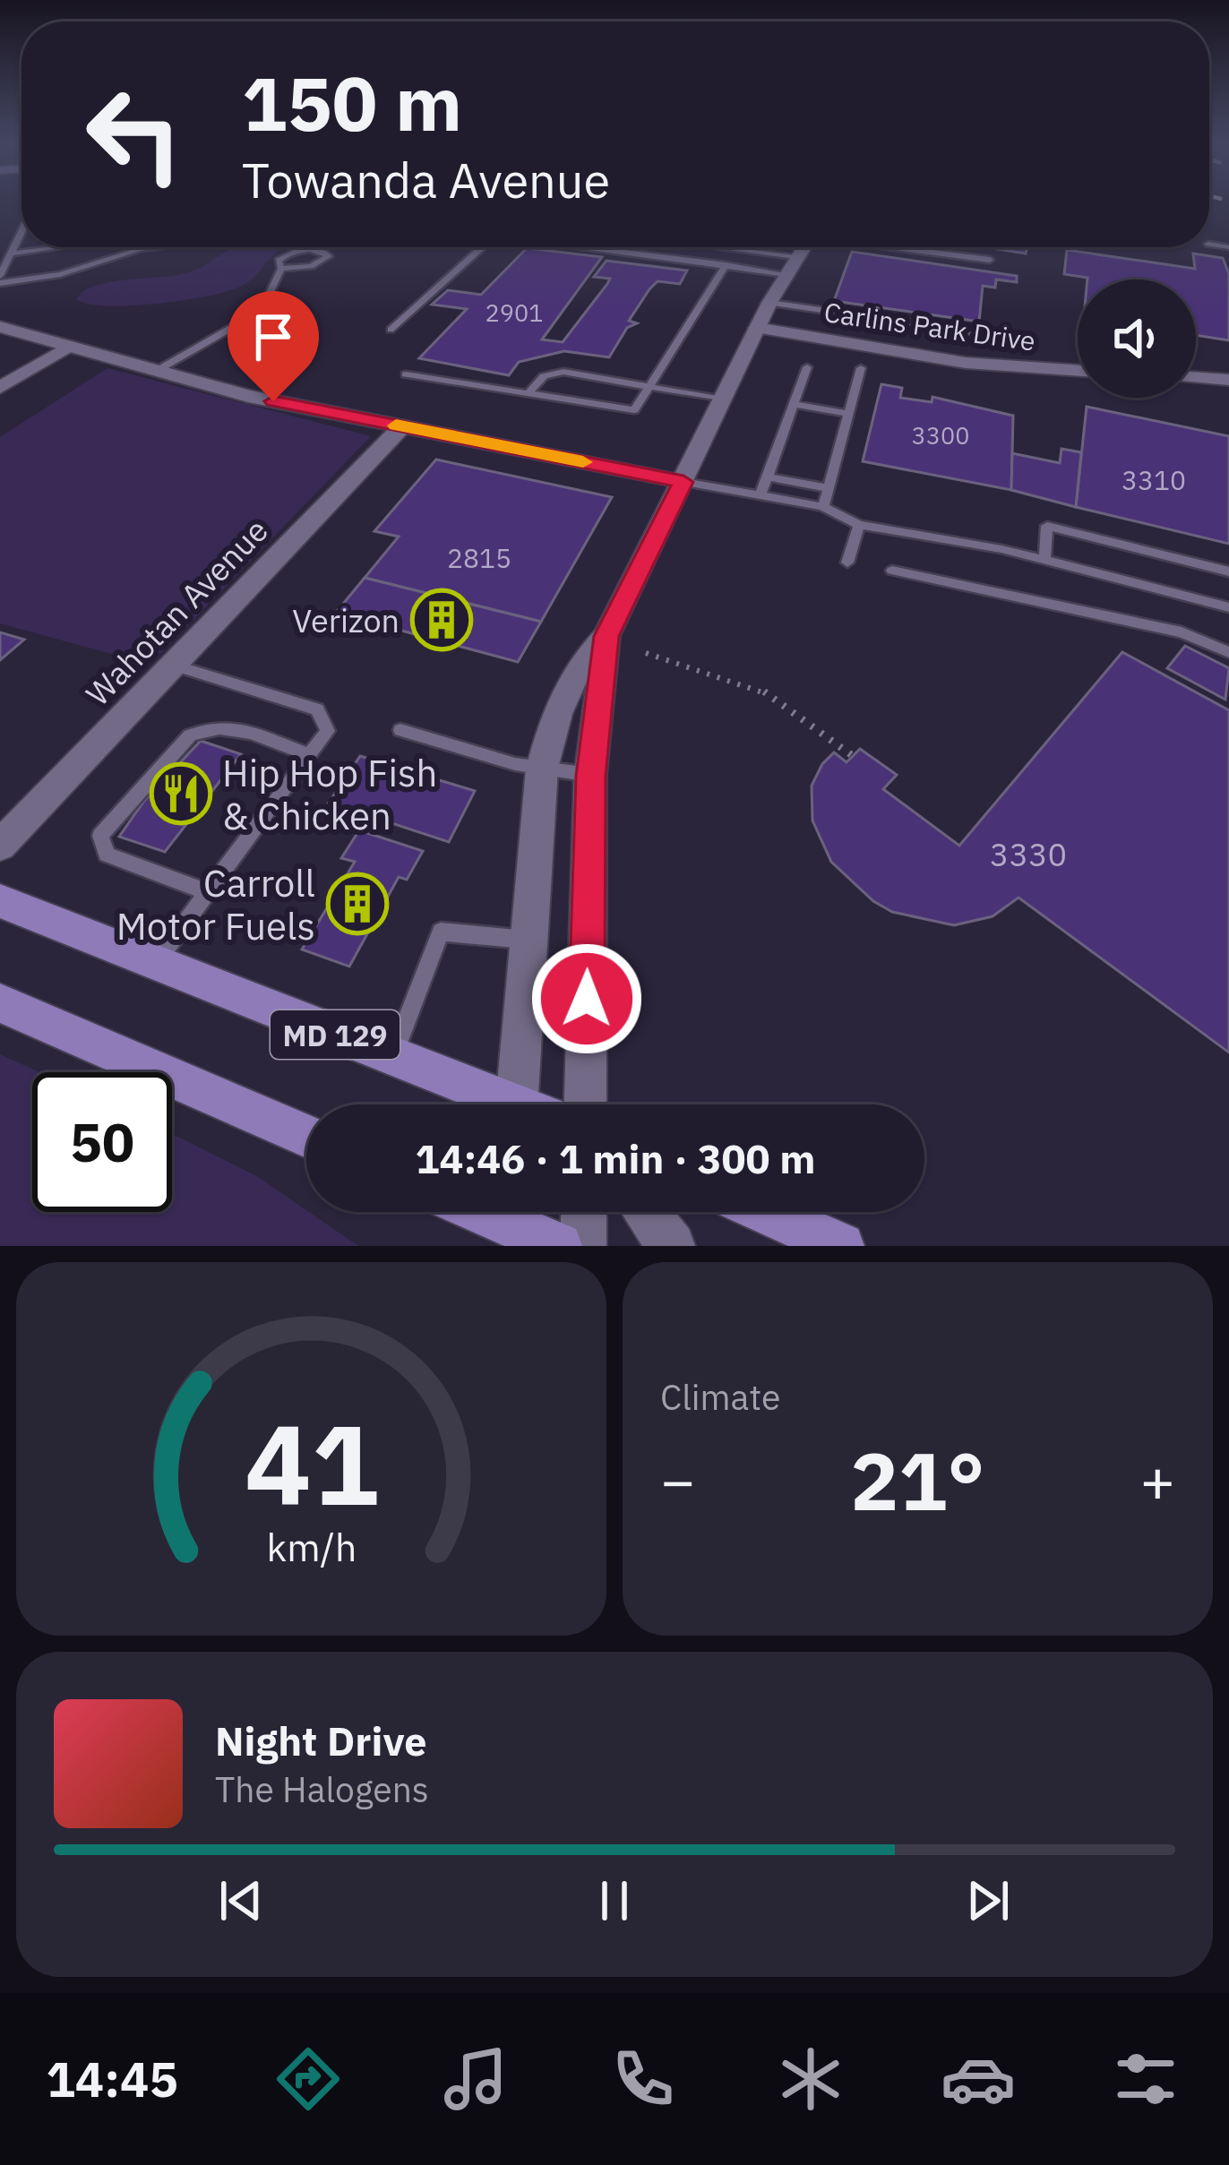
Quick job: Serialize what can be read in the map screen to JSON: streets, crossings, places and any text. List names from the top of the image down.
{
  "streets": {
    "main road": ["MD 129"],
    "street": ["Carlins Park Drive", "Wahotan Avenue"]
  },
  "places": {
    "building": ["Verizon", "Carroll Motor Fuels"],
    "restaurant": ["Hip Hop Fish & Chicken"]
  },
  "house_numbers": [
    "2901",
    "3300",
    "3310",
    "2815",
    "3330"
  ],
  "page": {
    "turn": ["150 m", "Towanda Avenue"],
    "limit": "50",
    "trip": "14:46 · 1 min · 300 m",
    "tile": "Climate",
    "heat": ["−", "21°", "+"],
    "song": ["Night Drive", "The Halogens"],
    "tabs": "14:45",
    "gauge": ["41", "km/h"]
  }
}
